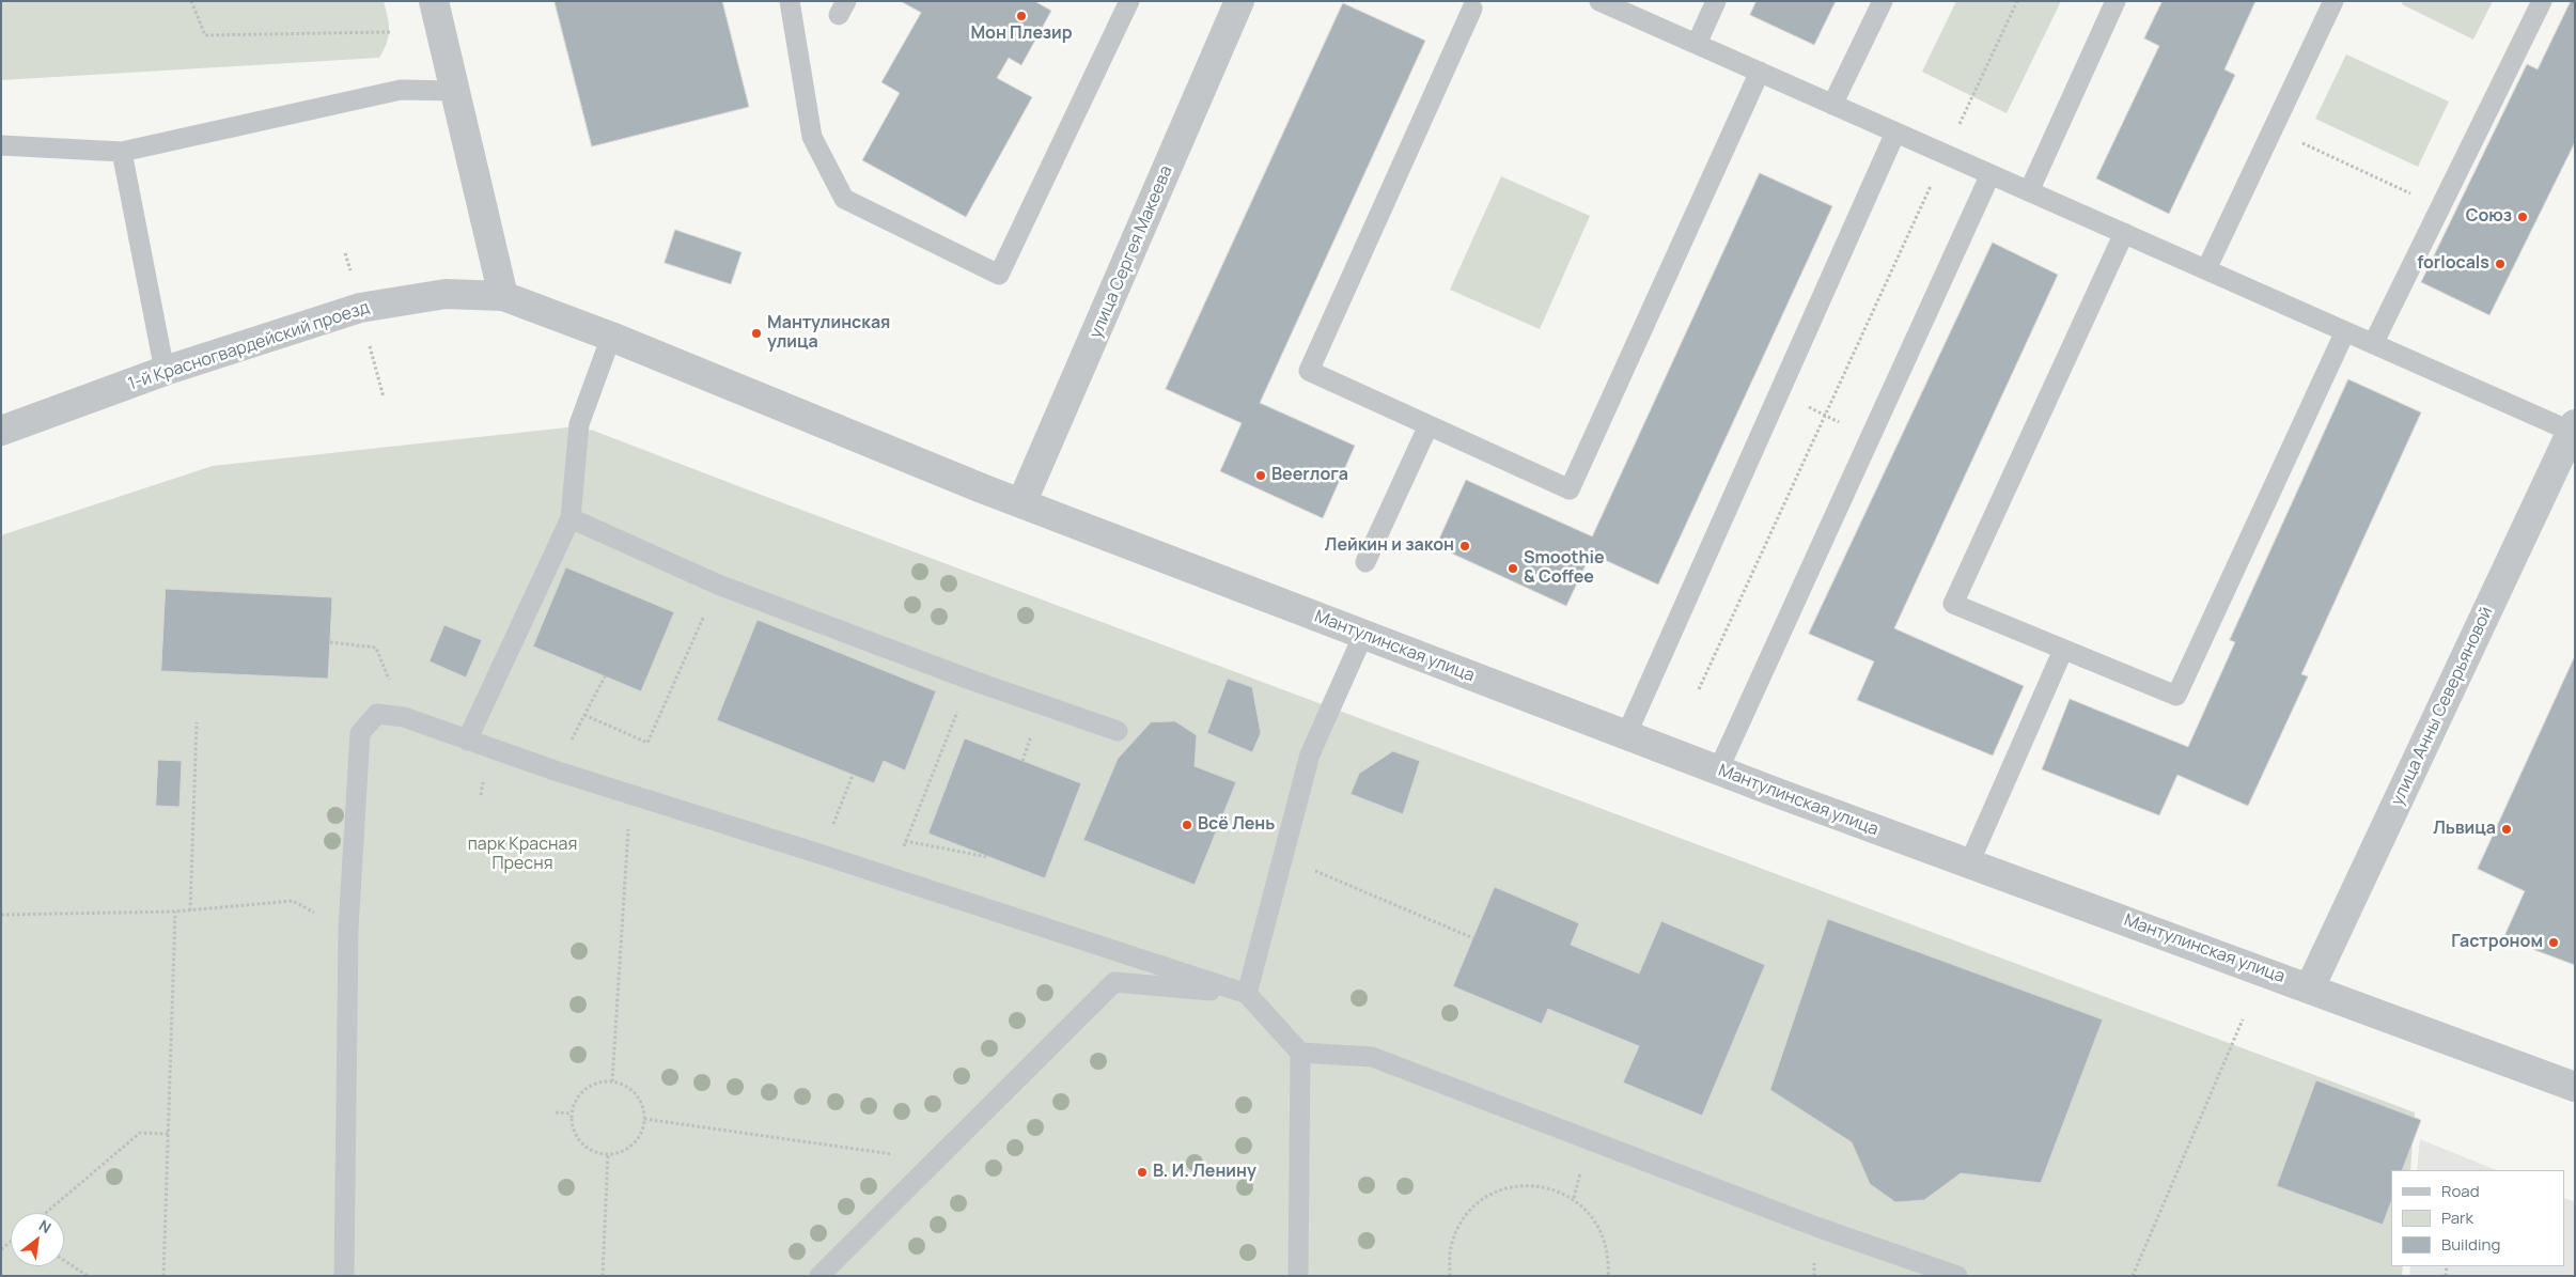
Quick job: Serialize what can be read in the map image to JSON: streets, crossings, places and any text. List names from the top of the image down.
{
  "streets": {
    "street": [
      "улица Сергея Макеева",
      "1-й Красногвардейский проезд",
      "Мантулинская улица",
      "улица Анны Северьяновой"
    ]
  },
  "crossings": [
    ["улица Сергея Макеева", "Мантулинская улица"],
    ["1-й Красногвардейский проезд", "Мантулинская улица"],
    ["Мантулинская улица", "улица Анны Северьяновой"]
  ],
  "parks": ["парк Красная Пресня"],
  "places": [
    "Мон Плезир",
    "Союз",
    "forlocals",
    "Мантулинская улица",
    "Beerлога",
    "Лейкин и закон",
    "Smoothie & Coffee",
    "Всё Лень",
    "Львица",
    "Гастроном",
    "В. И. Ленину"
  ],
  "legend": ["Road", "Park", "Building"],
  "north": "top right"
}
